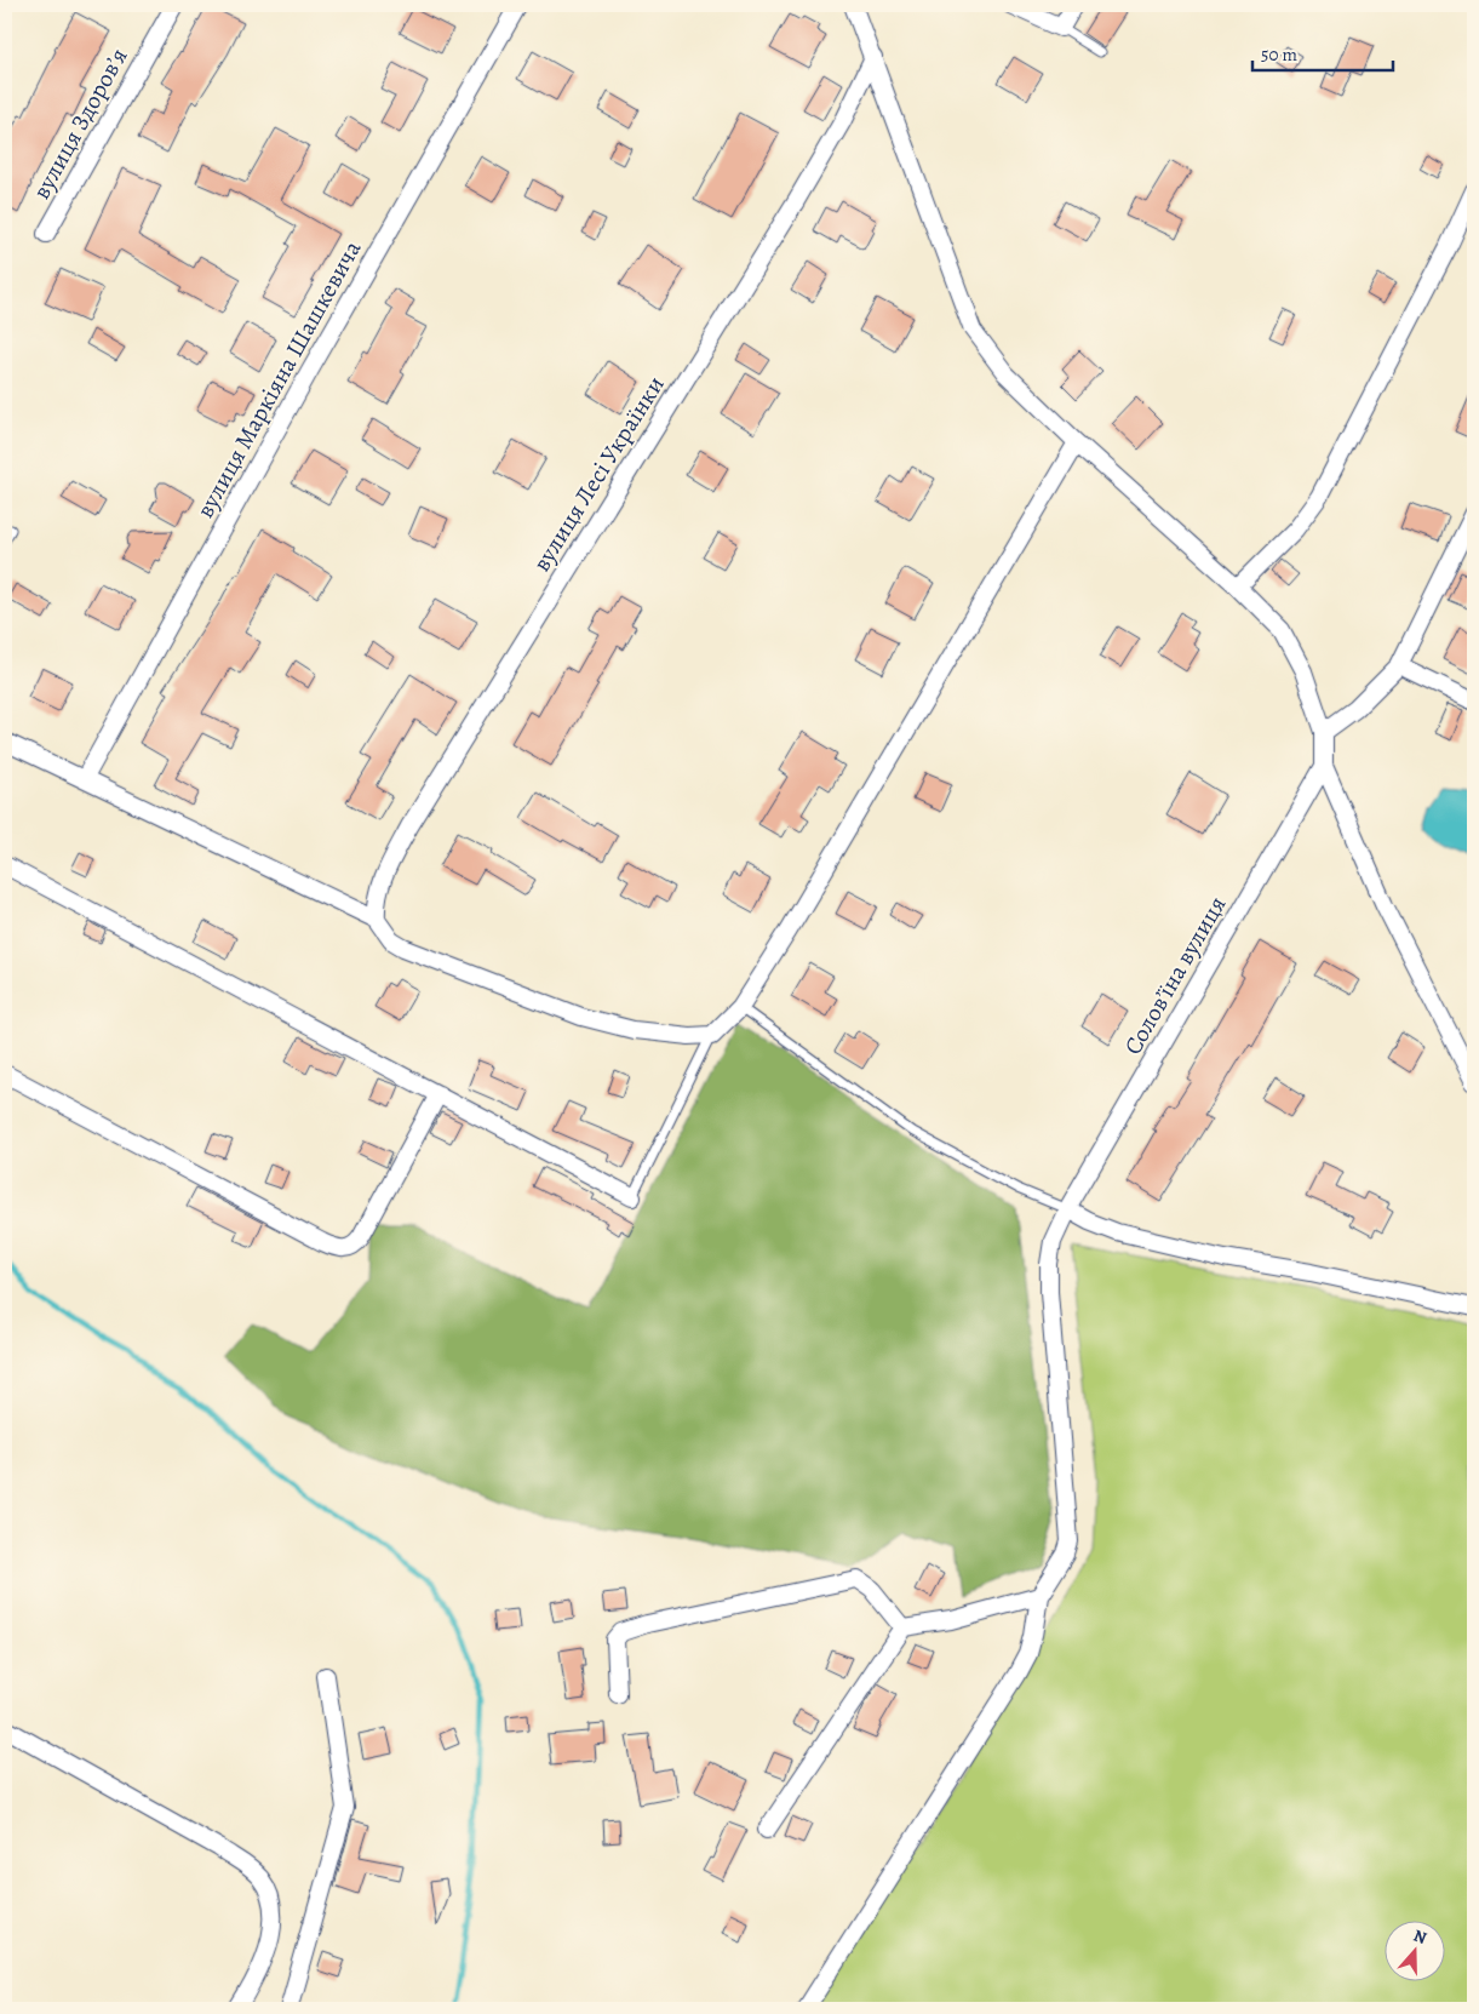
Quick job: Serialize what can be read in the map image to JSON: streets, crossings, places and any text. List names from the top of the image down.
{
  "streets": {
    "street": [
      "вулиця Здоровʼя",
      "вулиця Маркіяна Шашкевича",
      "вулиця Лесі Українки",
      "Соловʼїна вулиця"
    ]
  },
  "scale_bar": "50 m",
  "north": "top"
}
